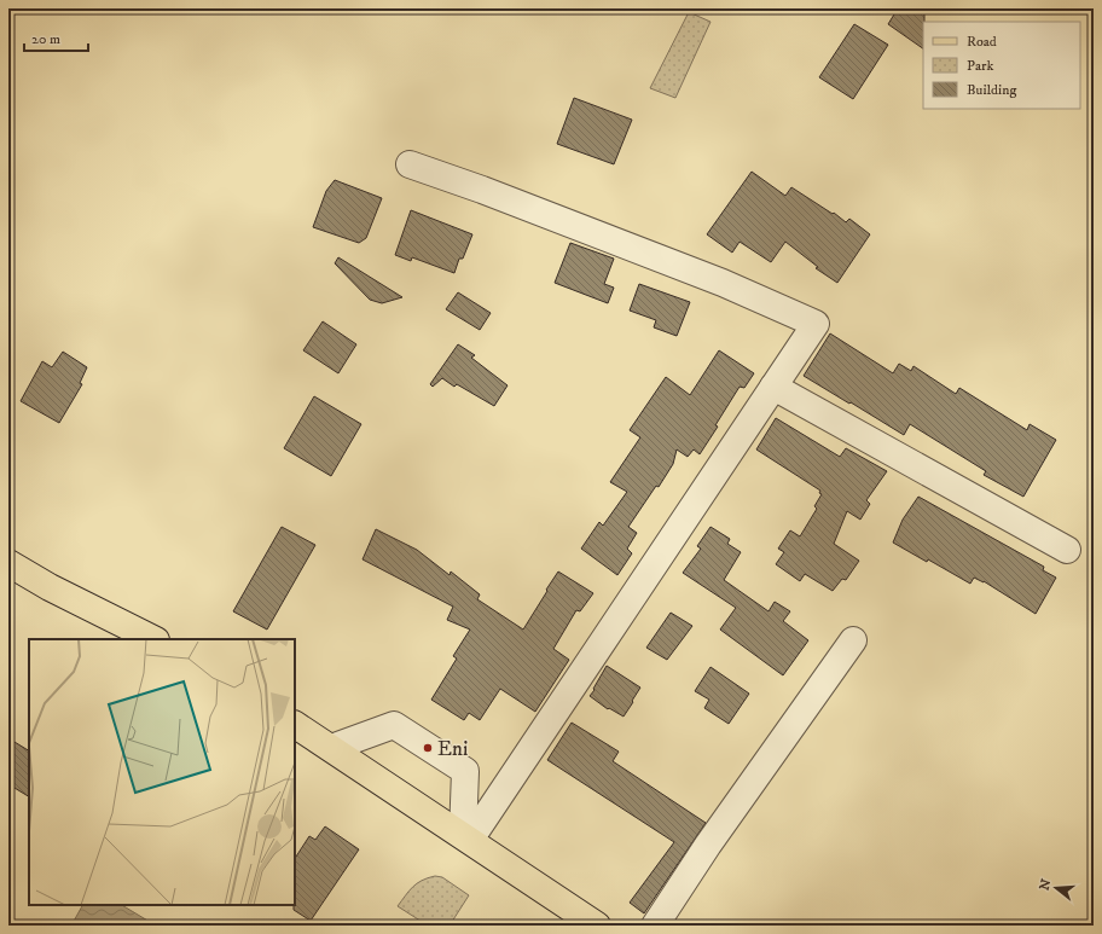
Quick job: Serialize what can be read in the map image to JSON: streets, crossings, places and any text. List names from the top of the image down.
{
  "places": ["Eni"],
  "legend": ["Road", "Park", "Building"],
  "scale_bar": "20 m",
  "north": "left"
}
